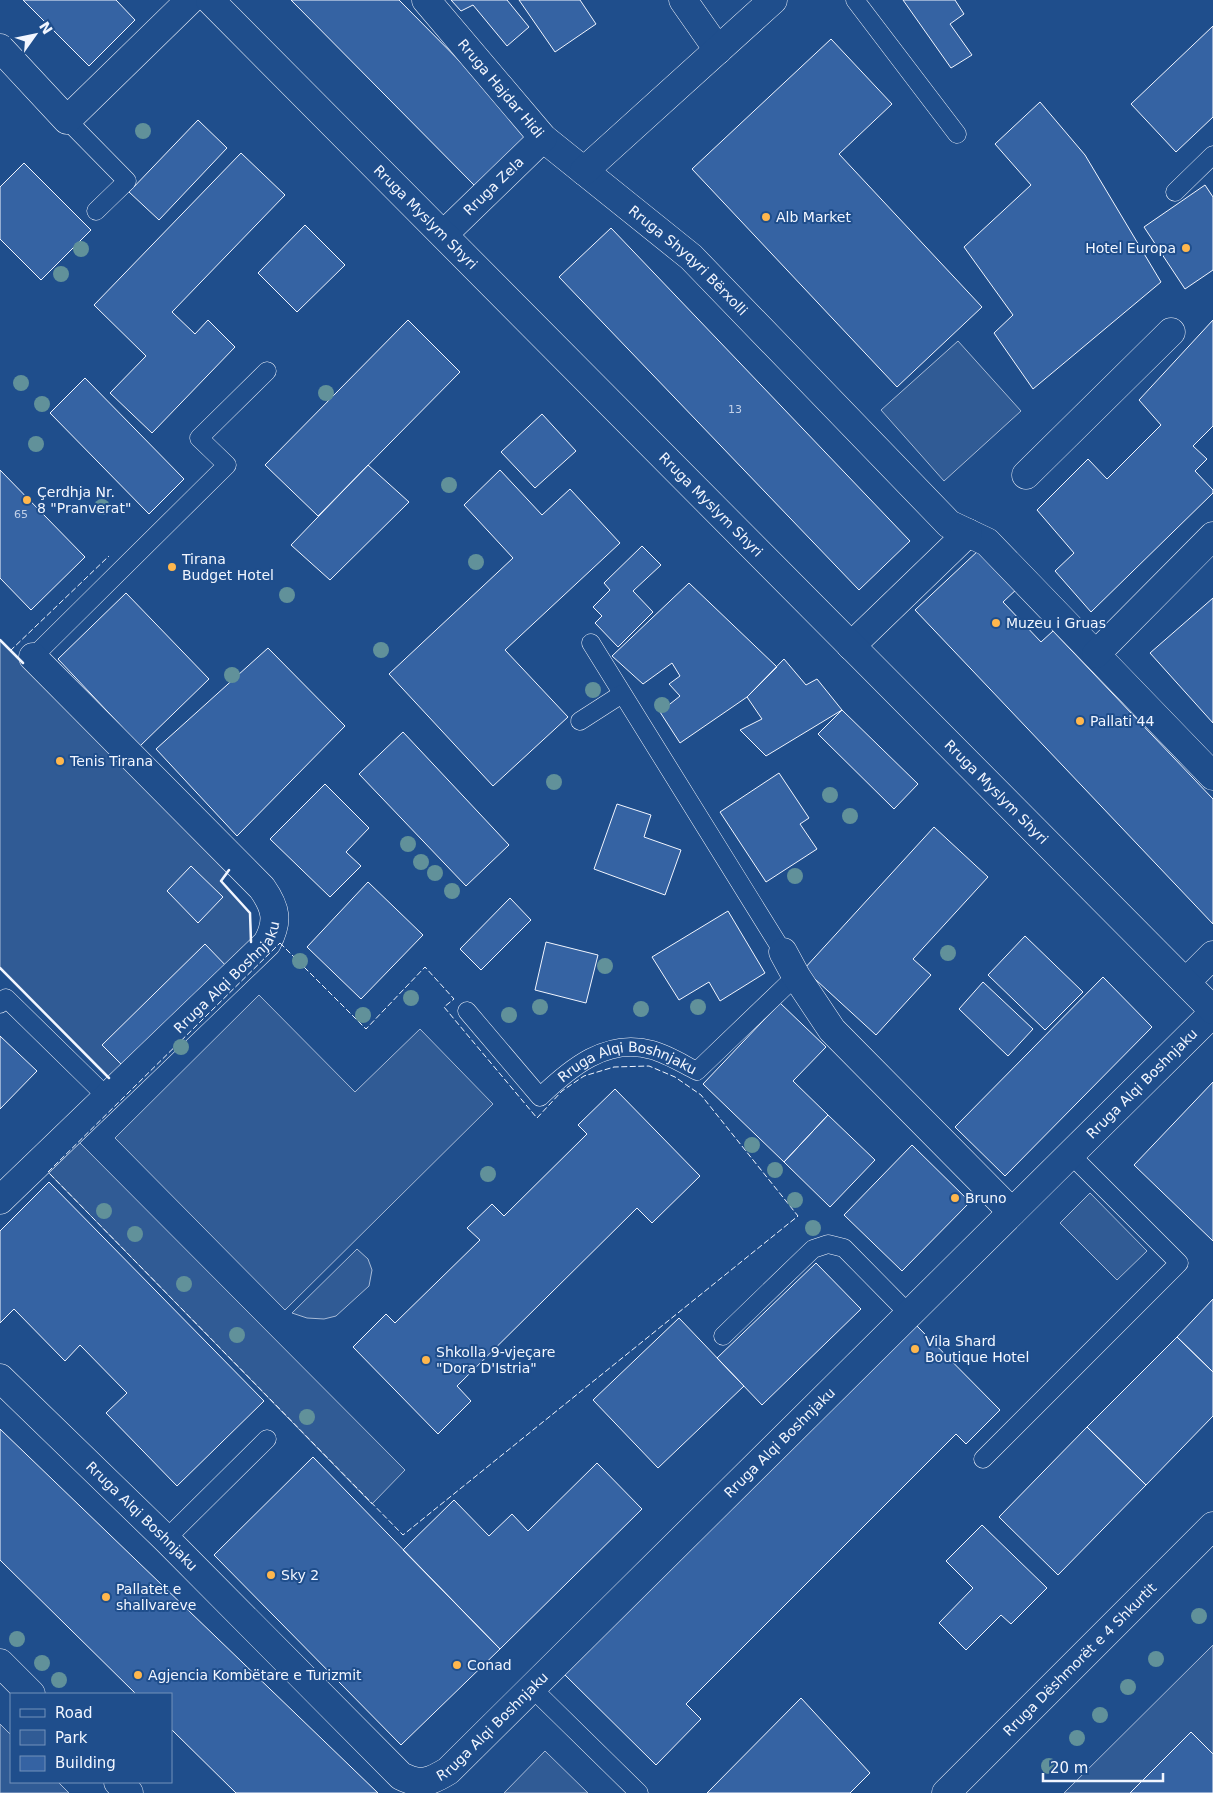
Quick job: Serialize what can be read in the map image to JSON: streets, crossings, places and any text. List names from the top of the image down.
{
  "streets": {
    "street": [
      "Rruga Hajdar Hidi",
      "Rruga Zela",
      "Rruga Myslym Shyri",
      "Rruga Shyqyri Bërxolli",
      "Rruga Alqi Boshnjaku",
      "Rruga Dëshmorët e 4 Shkurtit"
    ]
  },
  "crossings": [
    ["Rruga Hajdar Hidi", "Rruga Zela"],
    ["Rruga Hajdar Hidi", "Rruga Shyqyri Bërxolli"],
    ["Rruga Zela", "Rruga Myslym Shyri"],
    ["Rruga Myslym Shyri", "Rruga Alqi Boshnjaku"]
  ],
  "places": [
    "Alb Market",
    "Hotel Europa",
    "Çerdhja Nr. 8 \"Pranverat\"",
    "Tirana Budget Hotel",
    "Muzeu i Gruas",
    "Pallati 44",
    "Tenis Tirana",
    "Bruno",
    "Vila Shard Boutique Hotel",
    "Shkolla 9-vjeçare \"Dora D'Istria\"",
    "Sky 2",
    "Pallatet e shallvareve",
    "Conad",
    "Agjencia Kombëtare e Turizmit"
  ],
  "house_numbers": ["13", "65"],
  "legend": ["Road", "Park", "Building"],
  "scale_bar": "20 m",
  "north": "top right"
}
